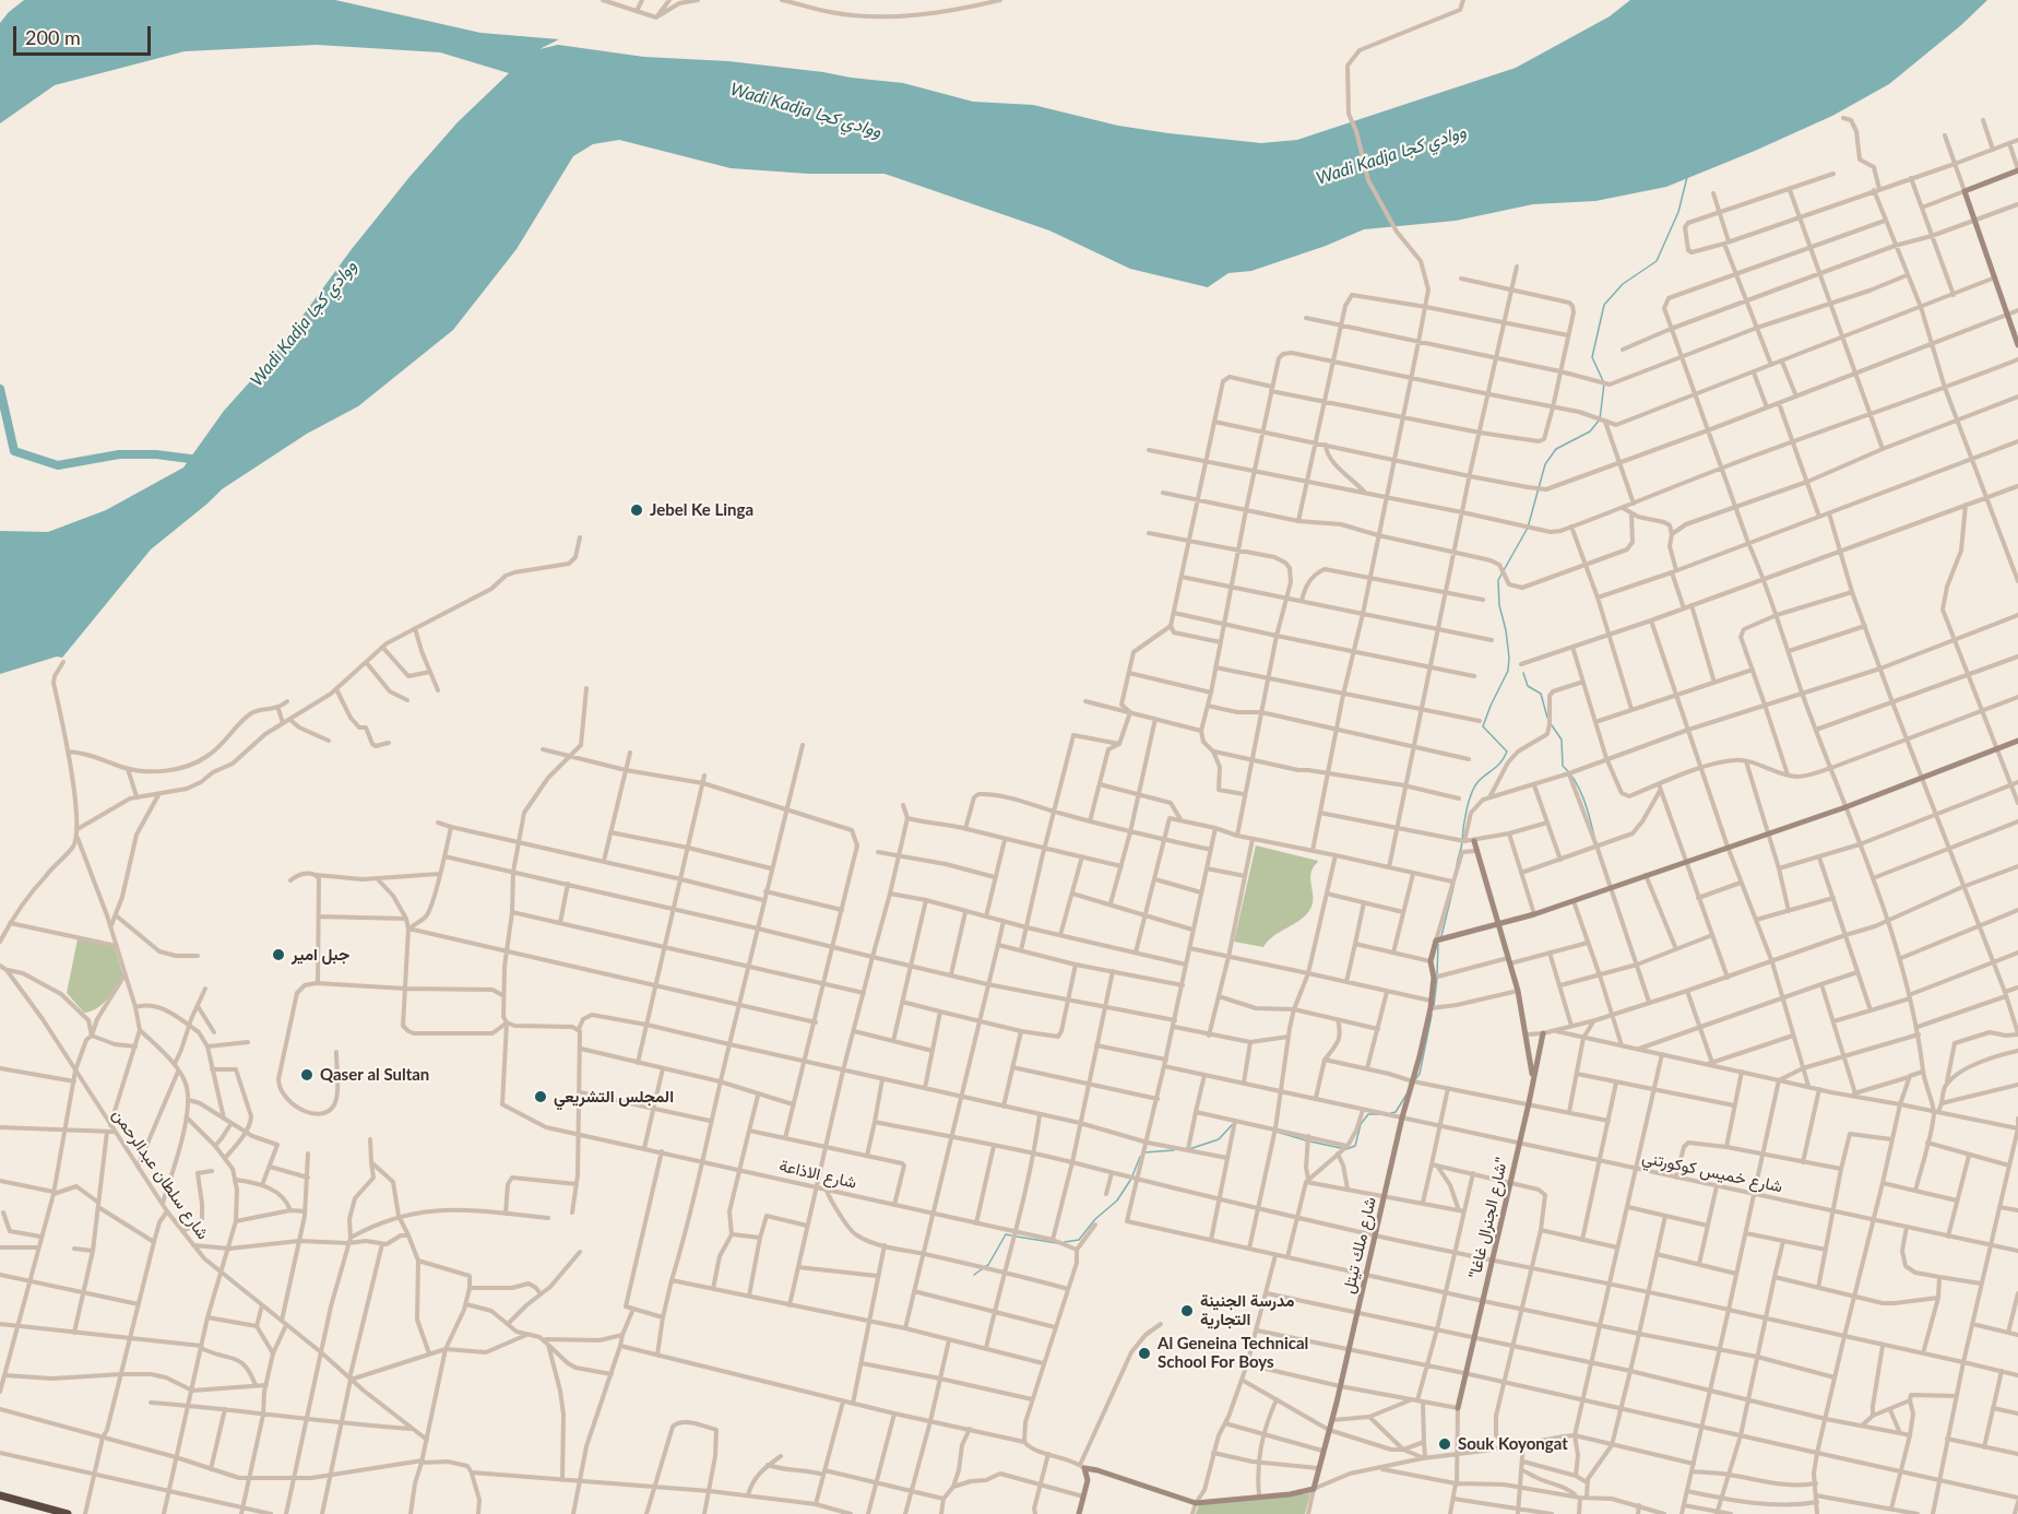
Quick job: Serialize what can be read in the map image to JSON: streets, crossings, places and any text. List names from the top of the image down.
{
  "streets": {
    "main road": ["\"شارع الجنرال غاغا\"", "شارع ملك تيتل"],
    "street": ["شارع خميس كوكورتني", "شارع سلطان عبدالرحمن", "شارع الاذاعة"]
  },
  "crossings": [
    ["شارع خميس كوكورتني", "\"شارع الجنرال غاغا\""],
    ["شارع خميس كوكورتني", "شارع ملك تيتل"]
  ],
  "water": ["Wadi Kadja ووادي كجا"],
  "places": [
    "Jebel Ke Linga",
    "جبل امير",
    "Qaser al Sultan",
    "المجلس التشريعي",
    "مدرسة الجنينة التجارية",
    "Al Geneina Technical School For Boys",
    "Souk Koyongat"
  ],
  "scale_bar": "200 m"
}
